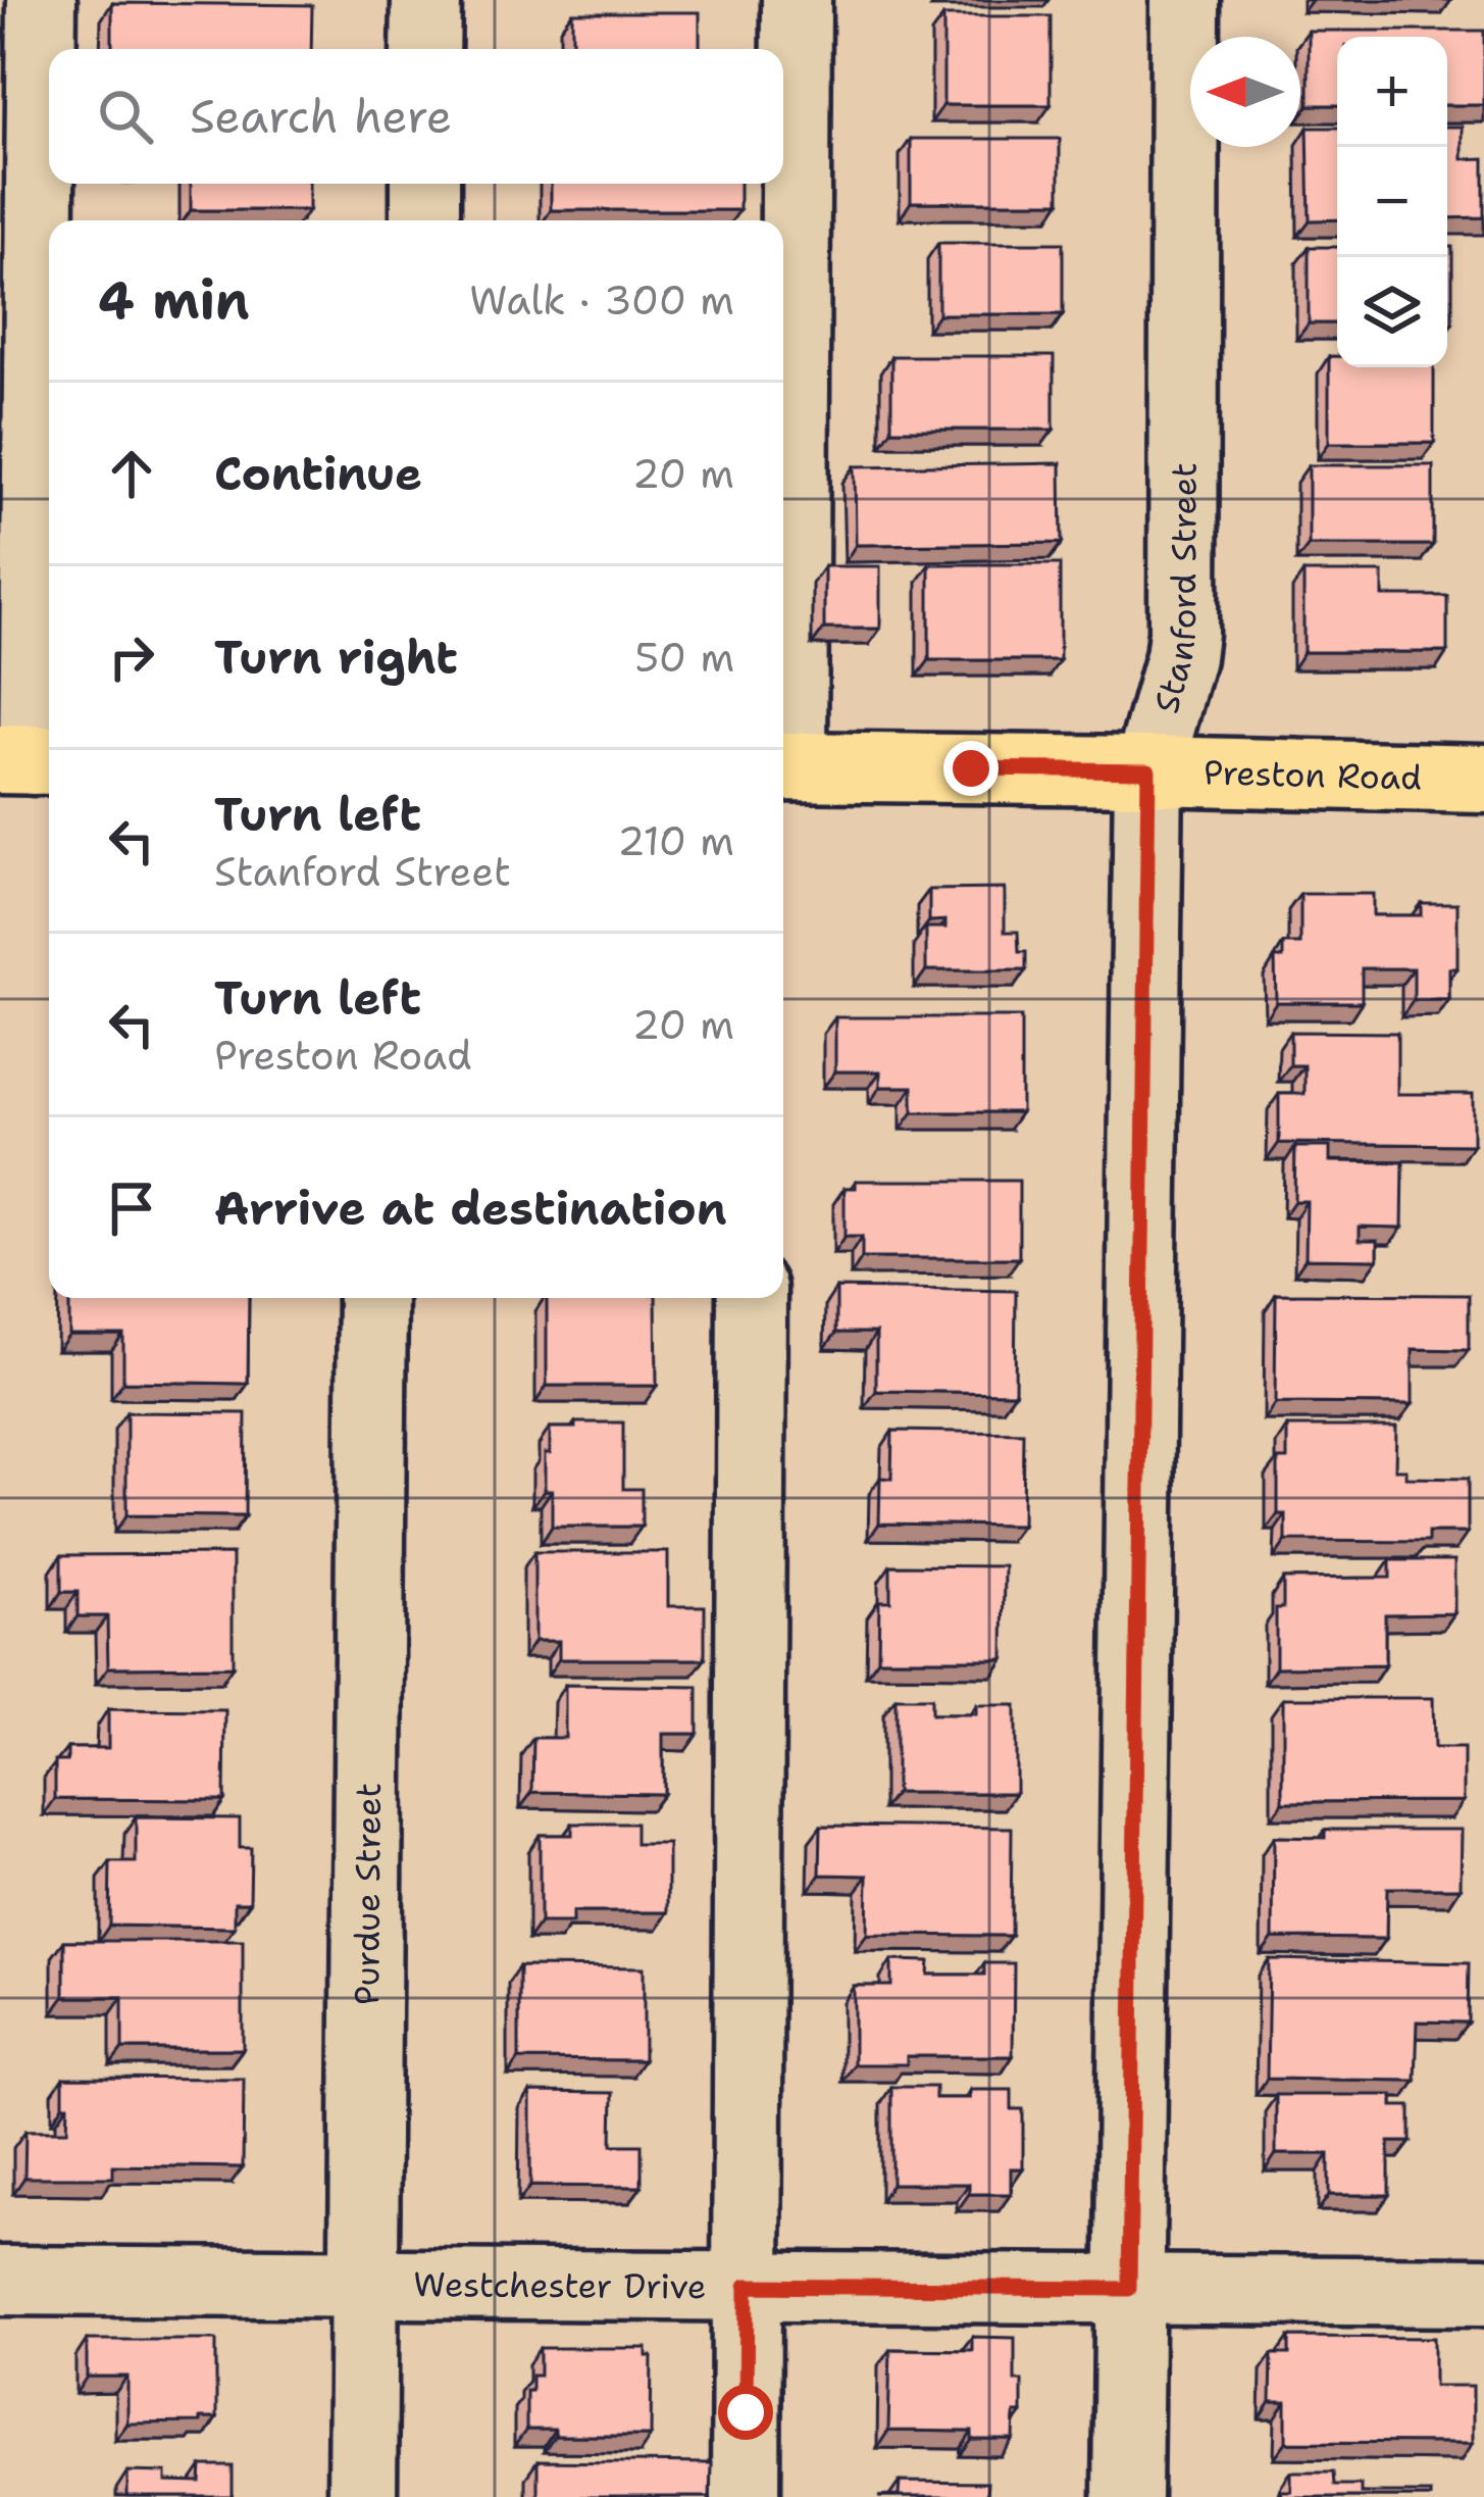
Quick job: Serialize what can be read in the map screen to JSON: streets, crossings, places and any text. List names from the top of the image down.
{
  "streets": {
    "main road": ["Preston Road"],
    "street": ["Stanford Street", "Purdue Street", "Westchester Drive"]
  },
  "crossings": [
    ["Stanford Street", "Preston Road"],
    ["Stanford Street", "Westchester Drive"],
    ["Purdue Street", "Westchester Drive"]
  ],
  "north": "left",
  "page": {
    "map_buttons": ["+", "−"],
    "search": "Search here",
    "heading": ["4 min", "Walk · 300 m"],
    "list": [
      ["Continue", "20 m"],
      ["Turn right", "50 m"],
      ["Turn left", "Stanford Street", "210 m"],
      ["Turn left", "Preston Road", "20 m"],
      "Arrive at destination"
    ]
  }
}
